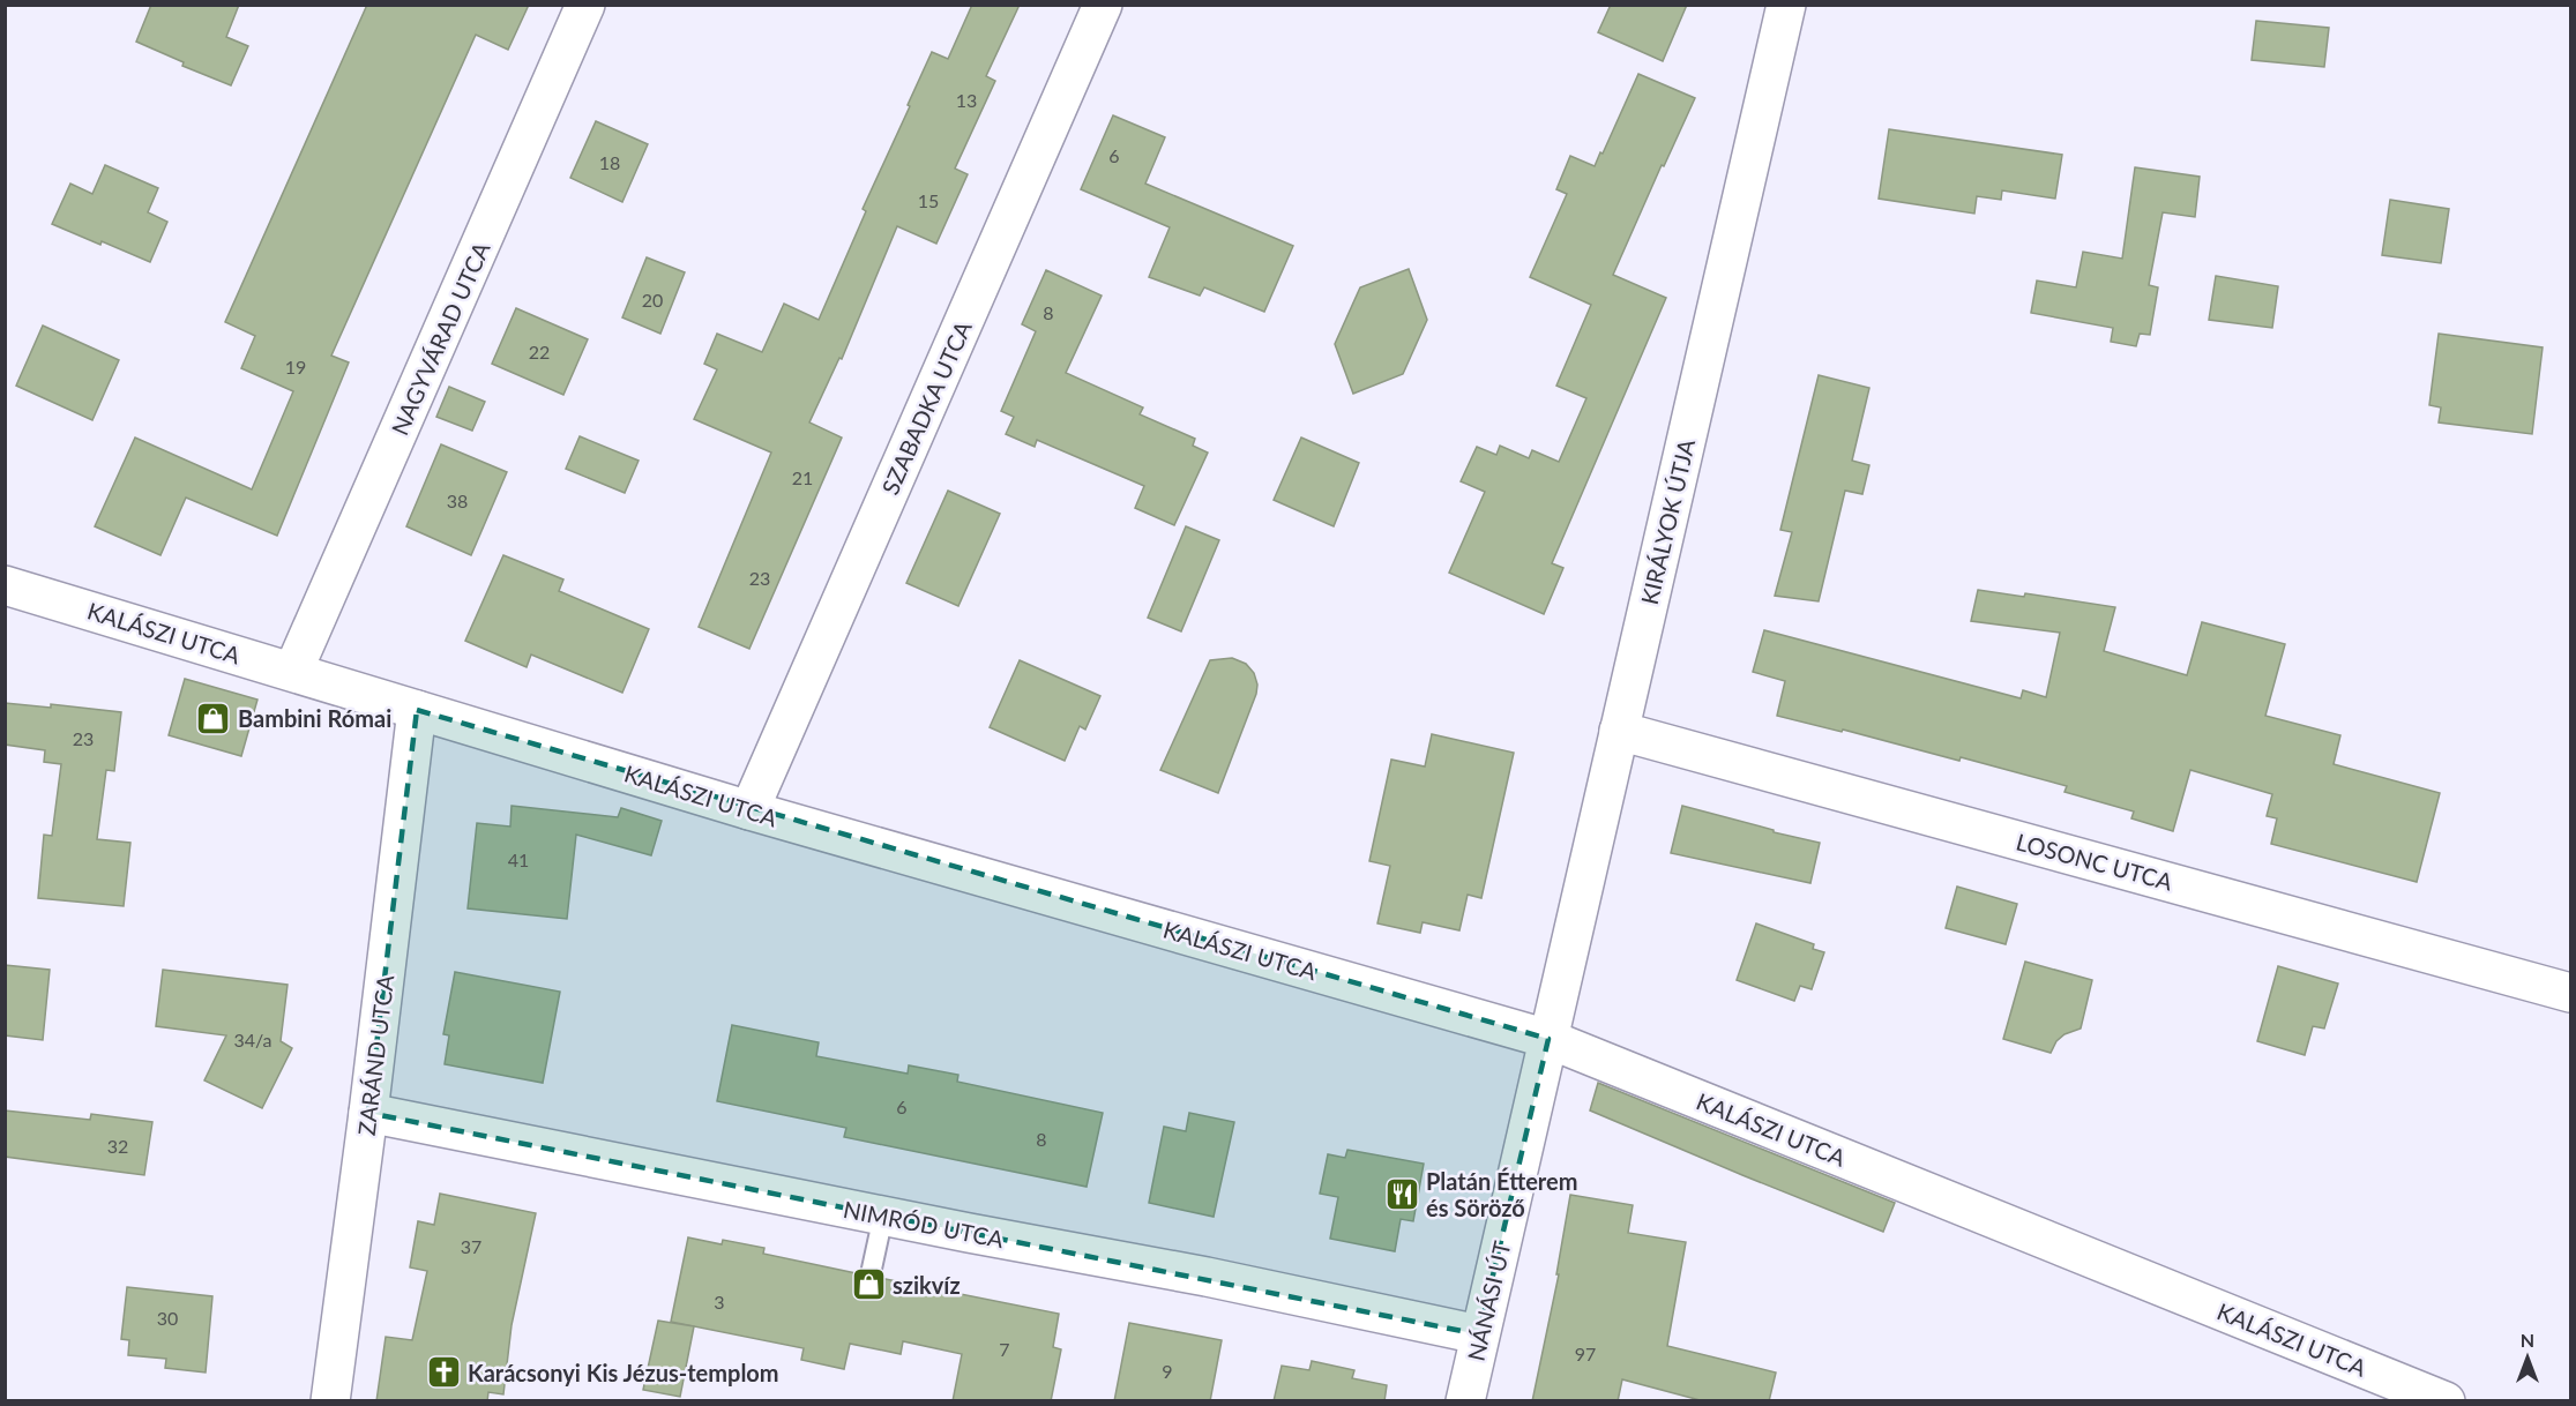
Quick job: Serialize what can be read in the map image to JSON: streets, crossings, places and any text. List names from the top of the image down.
{
  "streets": {
    "street": [
      "NAGYVÁRAD UTCA",
      "SZABADKA UTCA",
      "KIRÁLYOK ÚTJA",
      "KALÁSZI UTCA",
      "LOSONC UTCA",
      "ZARÁND UTCA",
      "NIMRÓD UTCA",
      "NÁNÁSI ÚT"
    ]
  },
  "crossings": [
    ["NAGYVÁRAD UTCA", "KALÁSZI UTCA"],
    ["SZABADKA UTCA", "KALÁSZI UTCA"],
    ["KIRÁLYOK ÚTJA", "KALÁSZI UTCA"],
    ["KIRÁLYOK ÚTJA", "LOSONC UTCA"],
    ["KIRÁLYOK ÚTJA", "NÁNÁSI ÚT"],
    ["KALÁSZI UTCA", "ZARÁND UTCA"],
    ["KALÁSZI UTCA", "NÁNÁSI ÚT"],
    ["ZARÁND UTCA", "NIMRÓD UTCA"],
    ["NIMRÓD UTCA", "NÁNÁSI ÚT"]
  ],
  "places": {
    "shop": ["Bambini Római", "szikvíz"],
    "restaurant": ["Platán Étterem és Söröző"],
    "church": ["Karácsonyi Kis Jézus-templom"]
  },
  "house_numbers": [
    "13",
    "6",
    "18",
    "15",
    "20",
    "8",
    "22",
    "19",
    "21",
    "38",
    "23",
    "23",
    "41",
    "34/a",
    "6",
    "8",
    "32",
    "37",
    "3",
    "30",
    "7",
    "97",
    "9"
  ],
  "north": "top"
}
